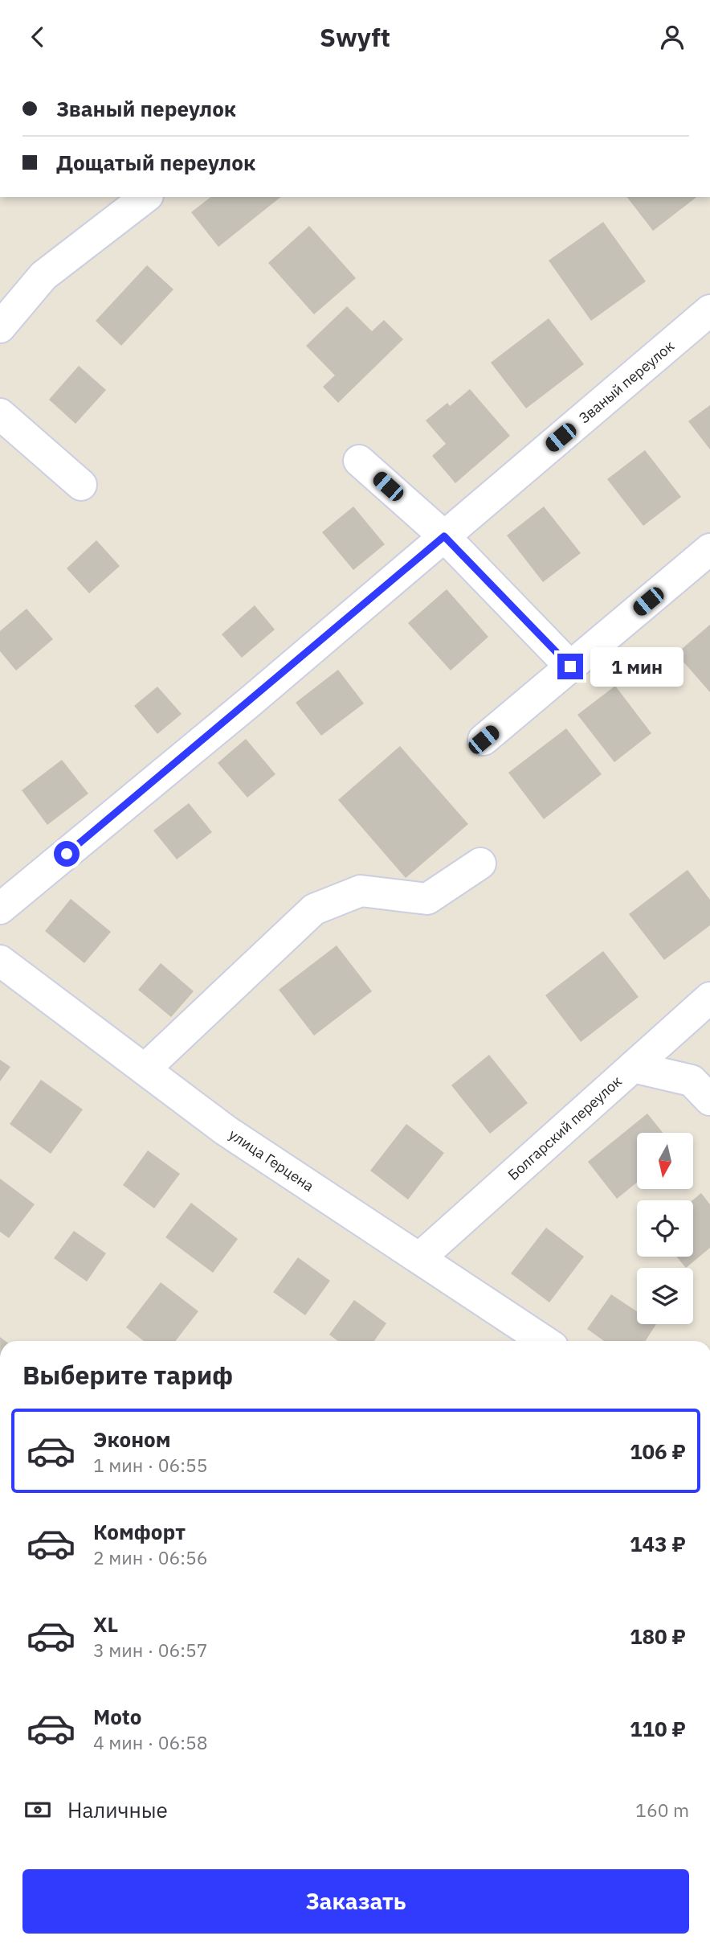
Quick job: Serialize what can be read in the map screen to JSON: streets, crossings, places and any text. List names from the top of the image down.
{
  "streets": {
    "street": ["Званый переулок", "Болгарский переулок", "улица Герцена"]
  },
  "crossings": [
    ["Болгарский переулок", "улица Герцена"]
  ],
  "north": "bottom",
  "page": {
    "header": "Swyft",
    "banner": ["Званый переулок", "Дощатый переулок"],
    "bubble": "1 мин",
    "heading": "Выберите тариф",
    "list": [
      {
        "name": "Эконом",
        "note": "1 мин · 06:55",
        "value": "106 ₽"
      },
      {
        "name": "Комфорт",
        "note": "2 мин · 06:56",
        "value": "143 ₽"
      },
      {
        "name": "XL",
        "note": "3 мин · 06:57",
        "value": "180 ₽"
      },
      {
        "name": "Moto",
        "note": "4 мин · 06:58",
        "value": "110 ₽"
      }
    ],
    "pay": ["Наличные", "160 m"],
    "buttons": "Заказать"
  }
}
